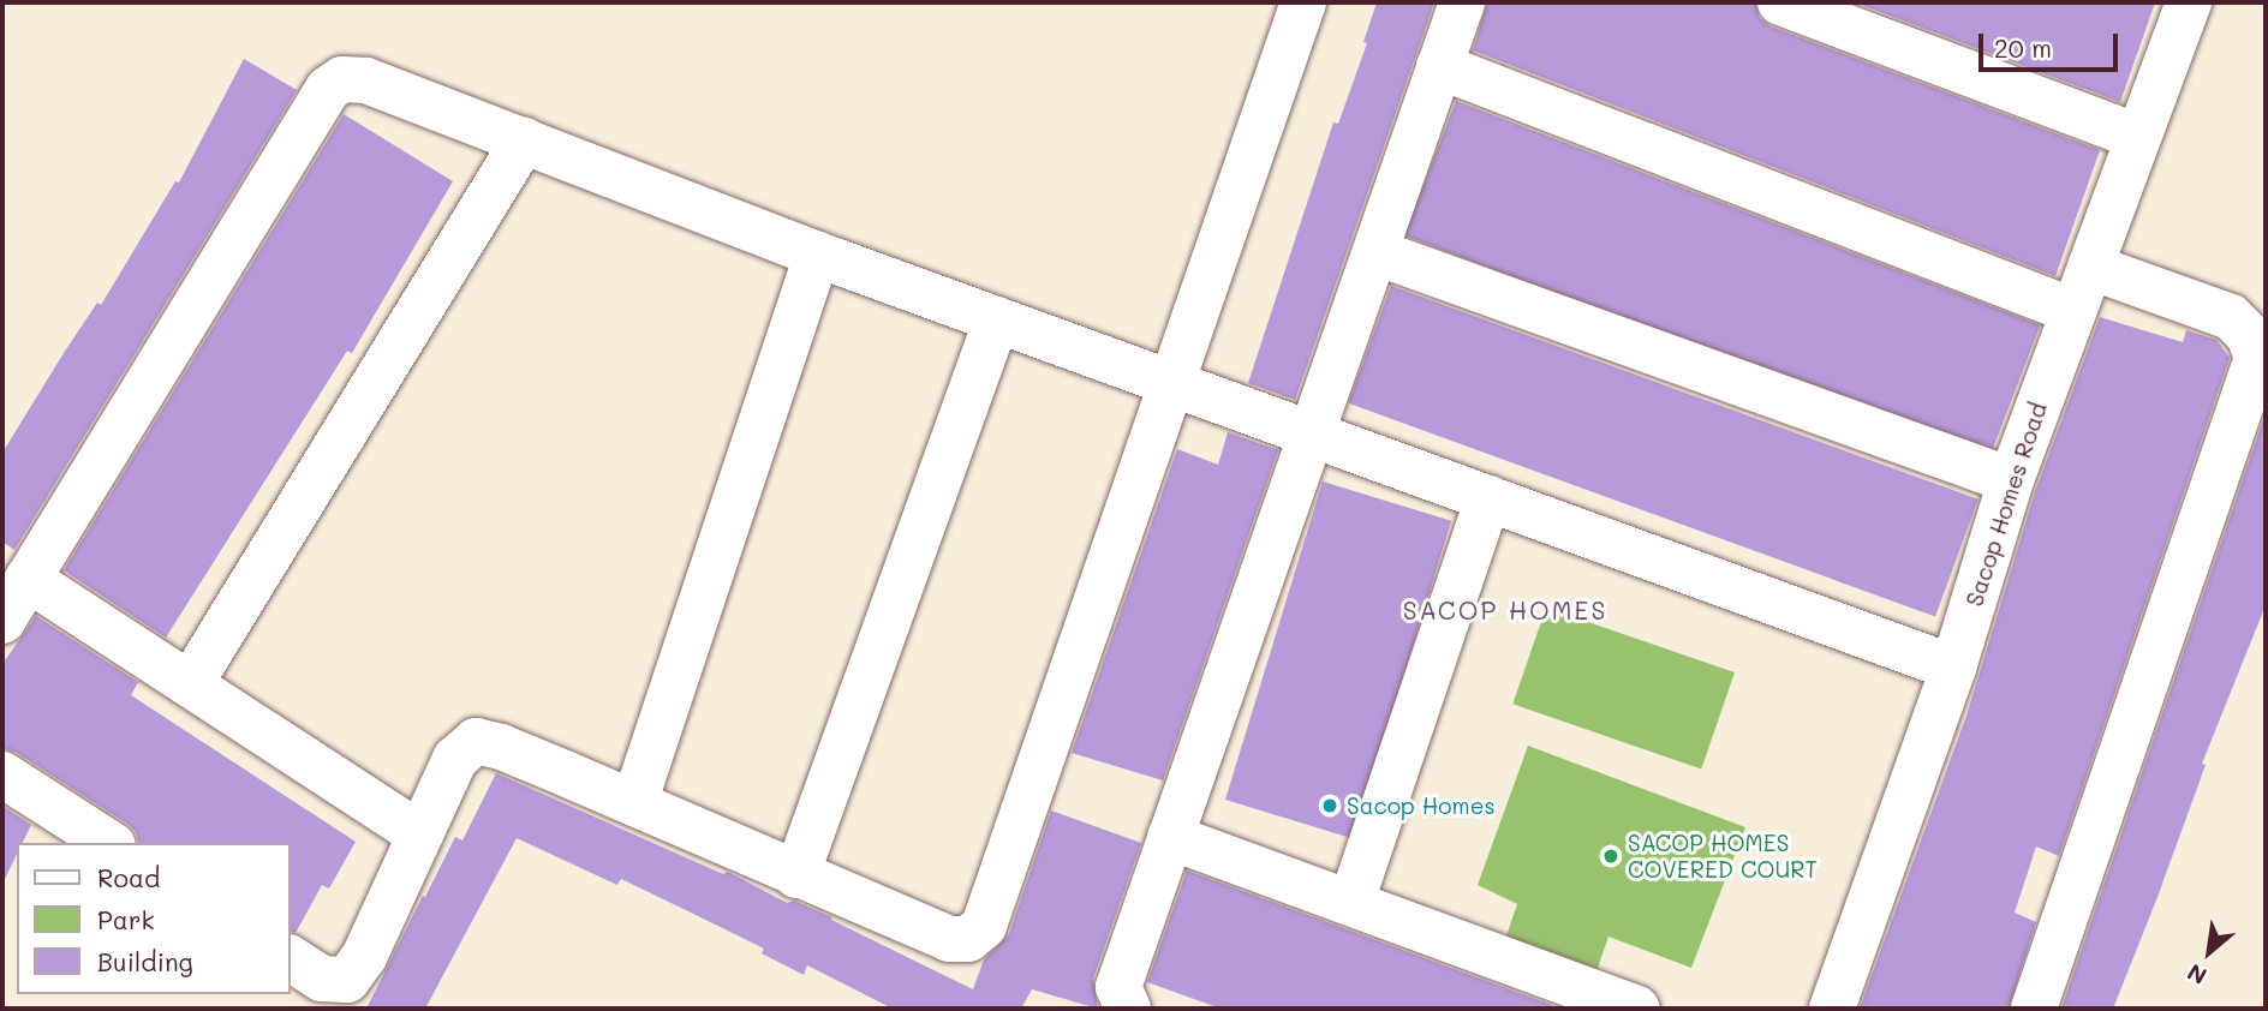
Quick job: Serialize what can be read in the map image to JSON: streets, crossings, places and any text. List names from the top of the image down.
{
  "streets": {
    "street": ["Sacop Homes Road"]
  },
  "districts": ["SACOP HOMES"],
  "places": ["Sacop Homes", "SACOP HOMES COVERED COURT"],
  "legend": ["Road", "Park", "Building"],
  "scale_bar": "20 m",
  "north": "bottom left"
}
